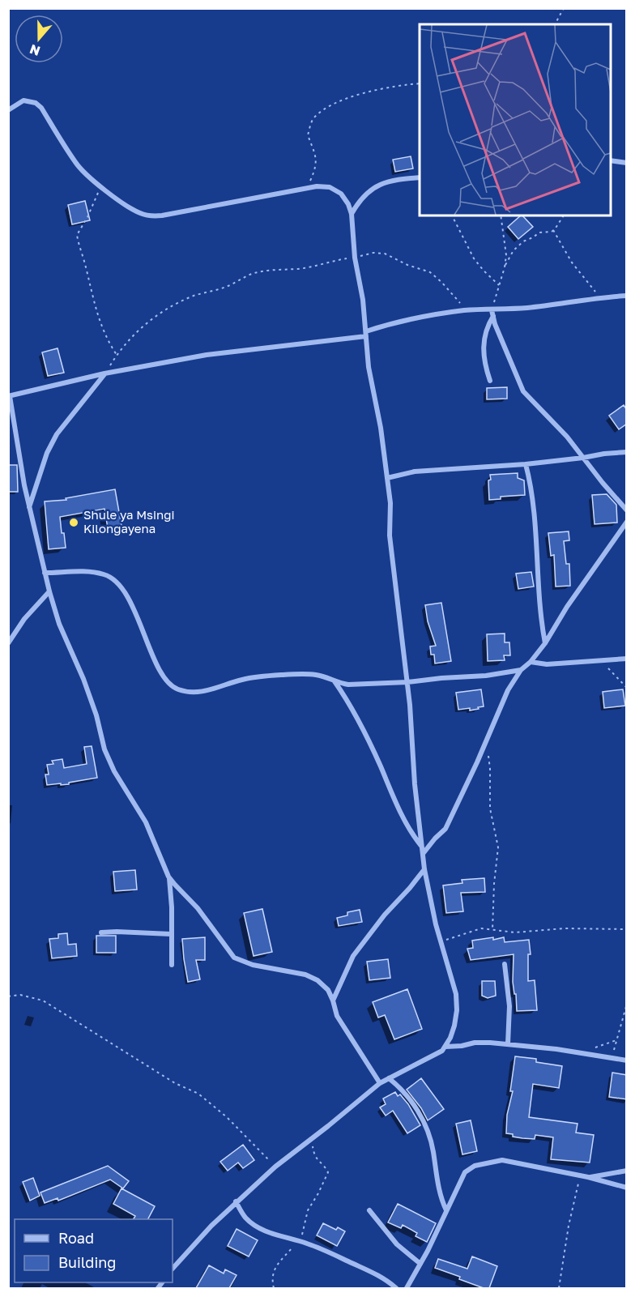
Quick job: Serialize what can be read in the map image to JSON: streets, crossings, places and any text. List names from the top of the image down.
{
  "places": ["Shule ya Msingi Kilongayena"],
  "legend": ["Road", "Building"],
  "north": "bottom"
}
